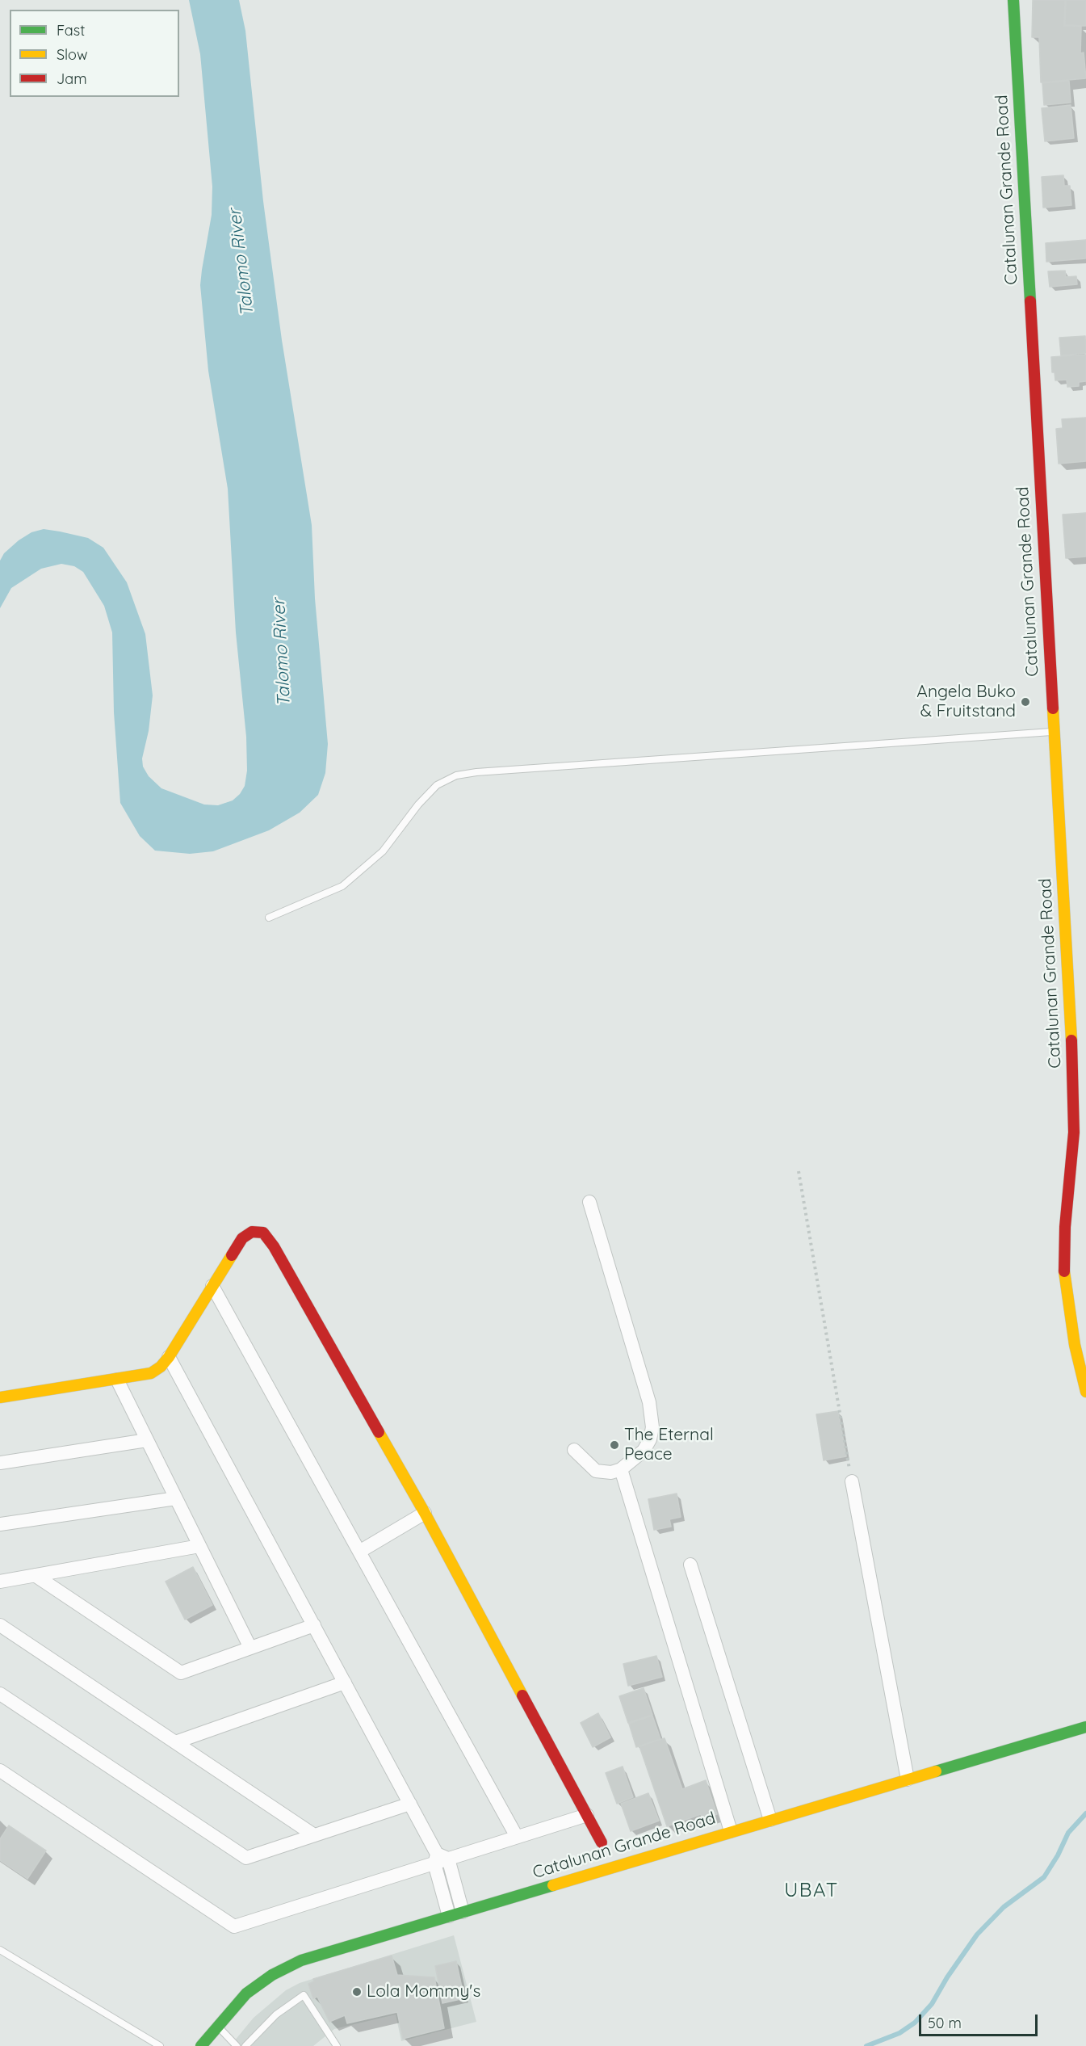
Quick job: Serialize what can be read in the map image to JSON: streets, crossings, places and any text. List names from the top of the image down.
{
  "streets": {
    "main road": ["Catalunan Grande Road"]
  },
  "districts": ["UBAT"],
  "water": ["Talomo River"],
  "places": ["Angela Buko & Fruitstand", "The Eternal Peace", "Lola Mommy's"],
  "legend": ["Fast", "Slow", "Jam"],
  "scale_bar": "50 m"
}
